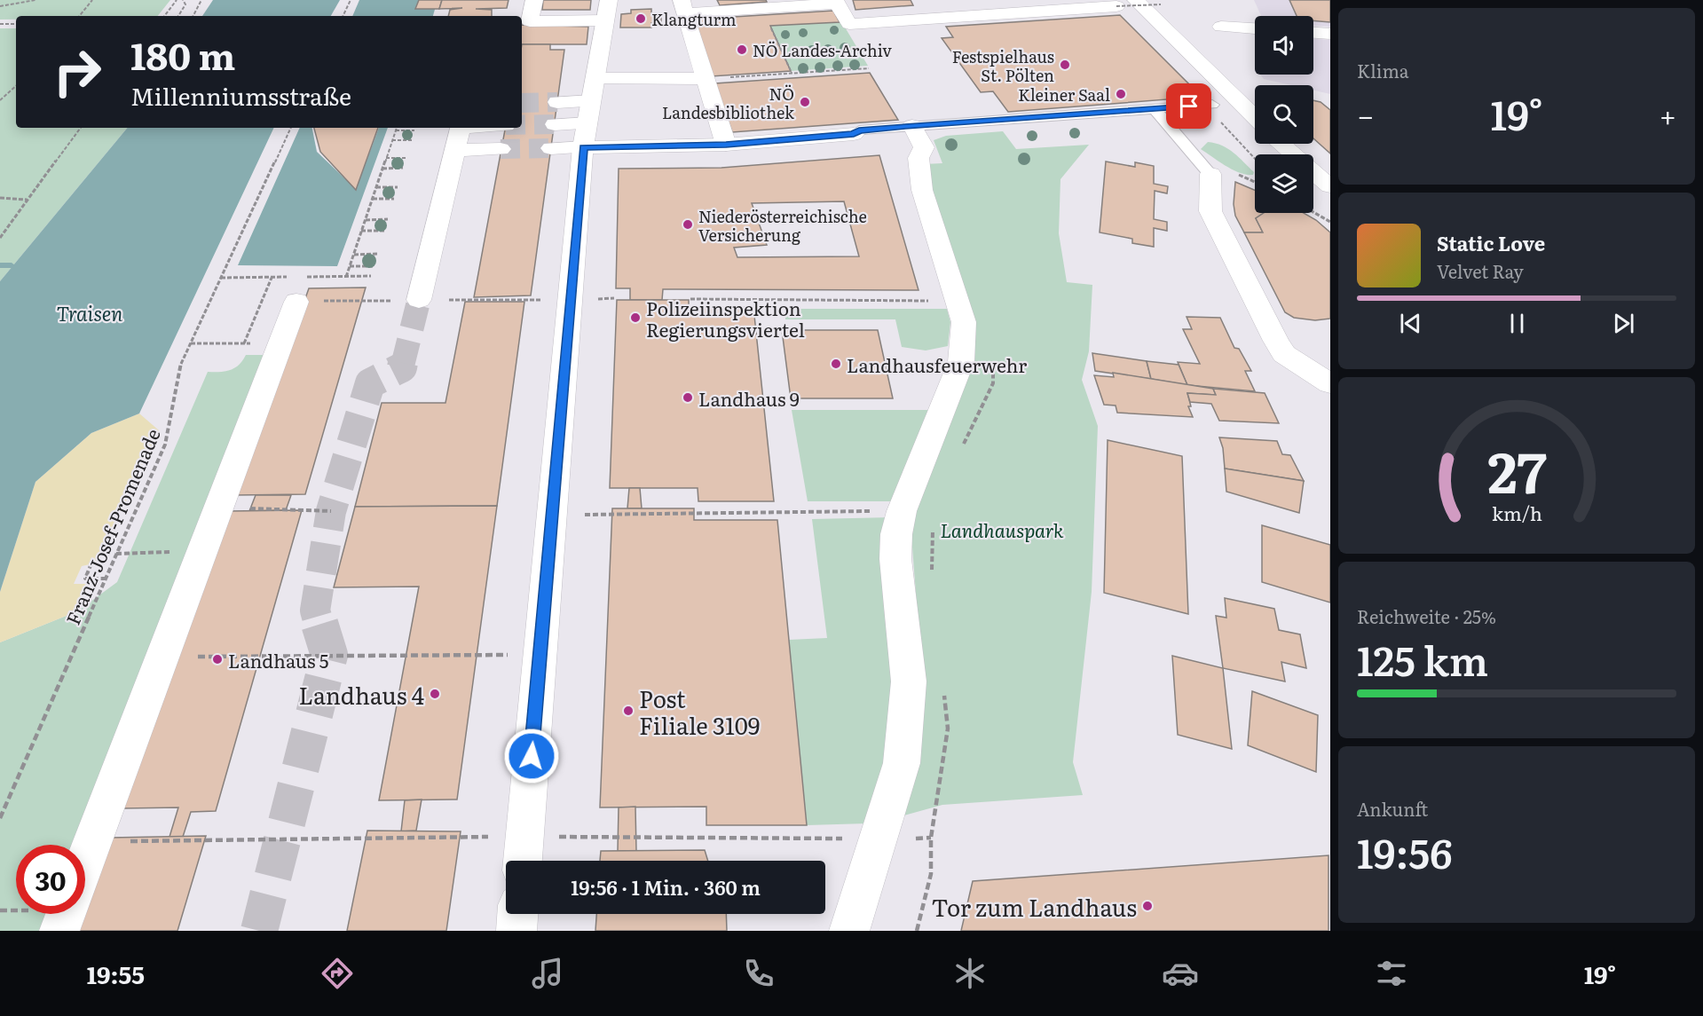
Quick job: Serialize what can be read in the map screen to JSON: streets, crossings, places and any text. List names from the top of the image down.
{
  "streets": {
    "path": ["Franz-Josef-Promenade"]
  },
  "water": ["Traisen"],
  "parks": ["Landhauspark"],
  "places": [
    "Klangturm",
    "NÖ Landes-Archiv",
    "Festspielhaus St. Pölten",
    "Kleiner Saal",
    "NÖ Landesbibliothek",
    "Niederösterreichische Versicherung",
    "Polizeiinspektion Regierungsviertel",
    "Landhausfeuerwehr",
    "Landhaus 9",
    "Landhaus 5",
    "Landhaus 4",
    "Post Filiale 3109",
    "Tor zum Landhaus"
  ],
  "page": {
    "tile": [
      "Klima",
      ["Reichweite · 25%", "125 km"],
      ["Ankunft", "19:56"]
    ],
    "turn": ["180 m", "Millenniumsstraße"],
    "heat": ["−", "19°", "+"],
    "song": ["Static Love", "Velvet Ray"],
    "limit": "30",
    "trip": "19:56 · 1 Min. · 360 m",
    "tabs": ["19:55", "19°"],
    "gauge": ["27", "km/h"]
  }
}
